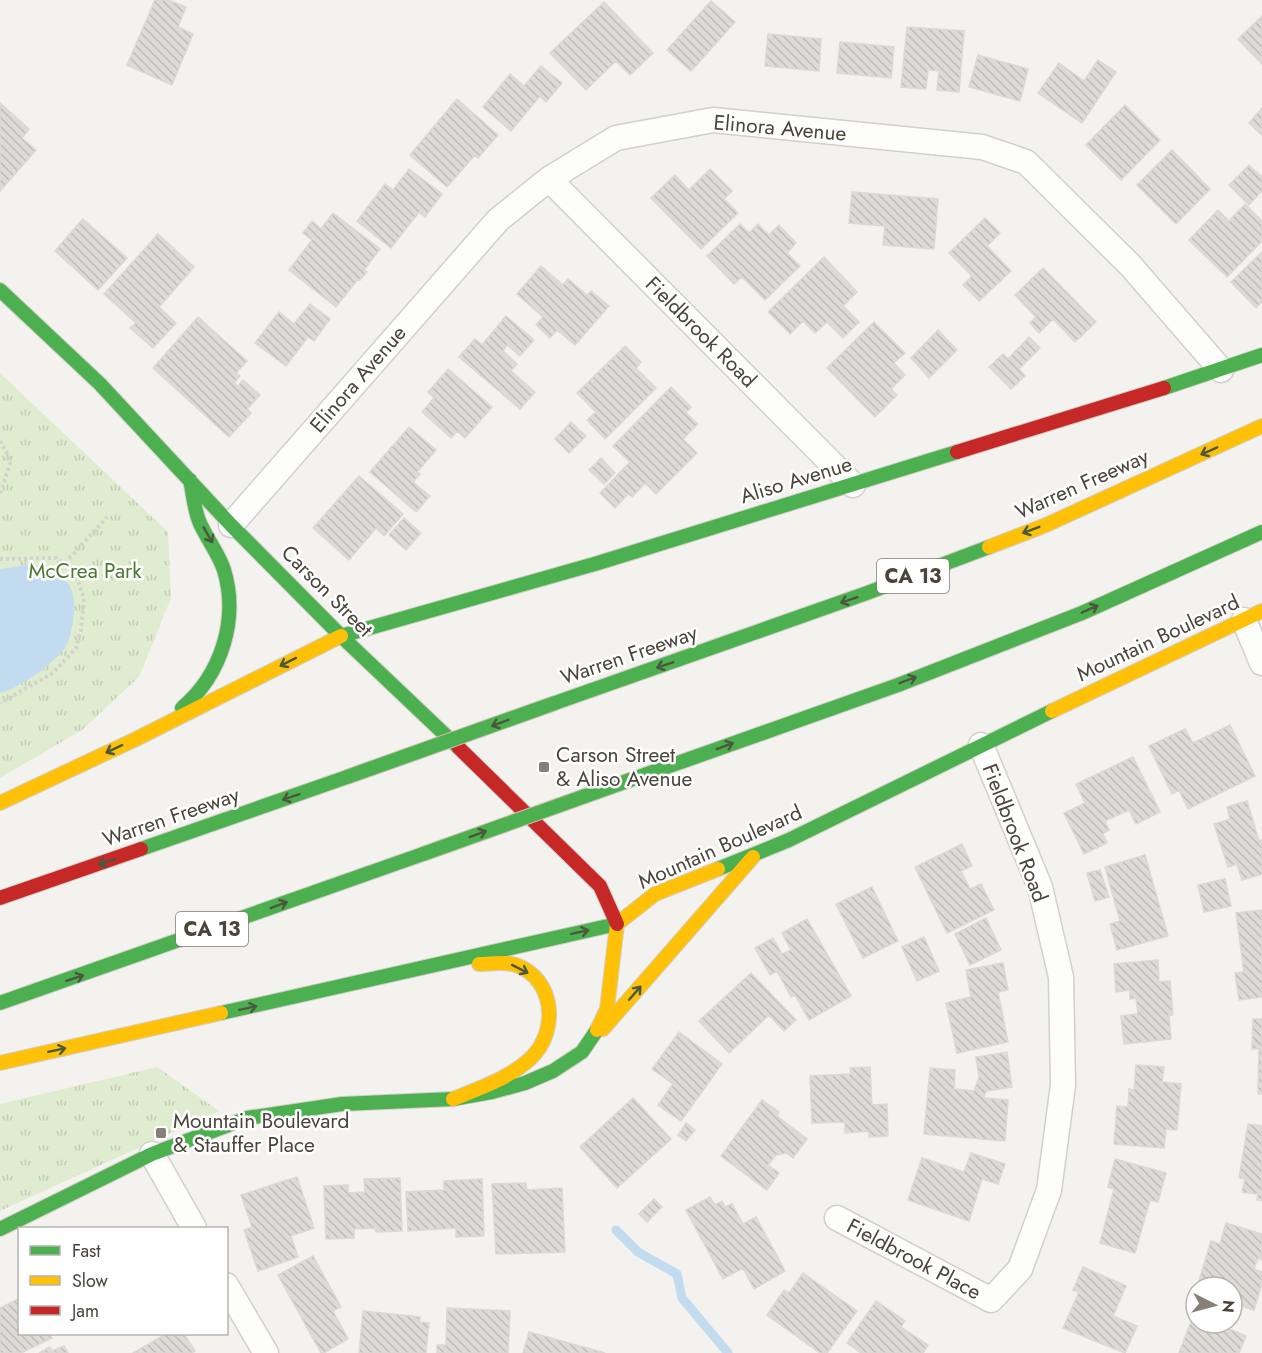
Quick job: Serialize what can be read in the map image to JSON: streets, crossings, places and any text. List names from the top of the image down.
{
  "streets": {
    "main road": [
      "Aliso Avenue",
      "Warren Freeway",
      "CA 13",
      "Carson Street",
      "Mountain Boulevard"
    ],
    "street": ["Elinora Avenue", "Fieldbrook Road", "Fieldbrook Place"]
  },
  "crossings": [
    ["Elinora Avenue", "Fieldbrook Road"],
    ["Elinora Avenue", "Aliso Avenue"],
    ["Elinora Avenue", "Carson Street"],
    ["Fieldbrook Road", "Aliso Avenue"],
    ["Fieldbrook Road", "Mountain Boulevard"],
    ["Fieldbrook Road", "Fieldbrook Place"],
    ["Aliso Avenue", "Carson Street"],
    ["Carson Street", "Mountain Boulevard"]
  ],
  "parks": ["McCrea Park"],
  "places": {
    "transit": ["Carson Street & Aliso Avenue", "Mountain Boulevard & Stauffer Place"]
  },
  "legend": ["Fast", "Slow", "Jam"],
  "north": "right"
}
